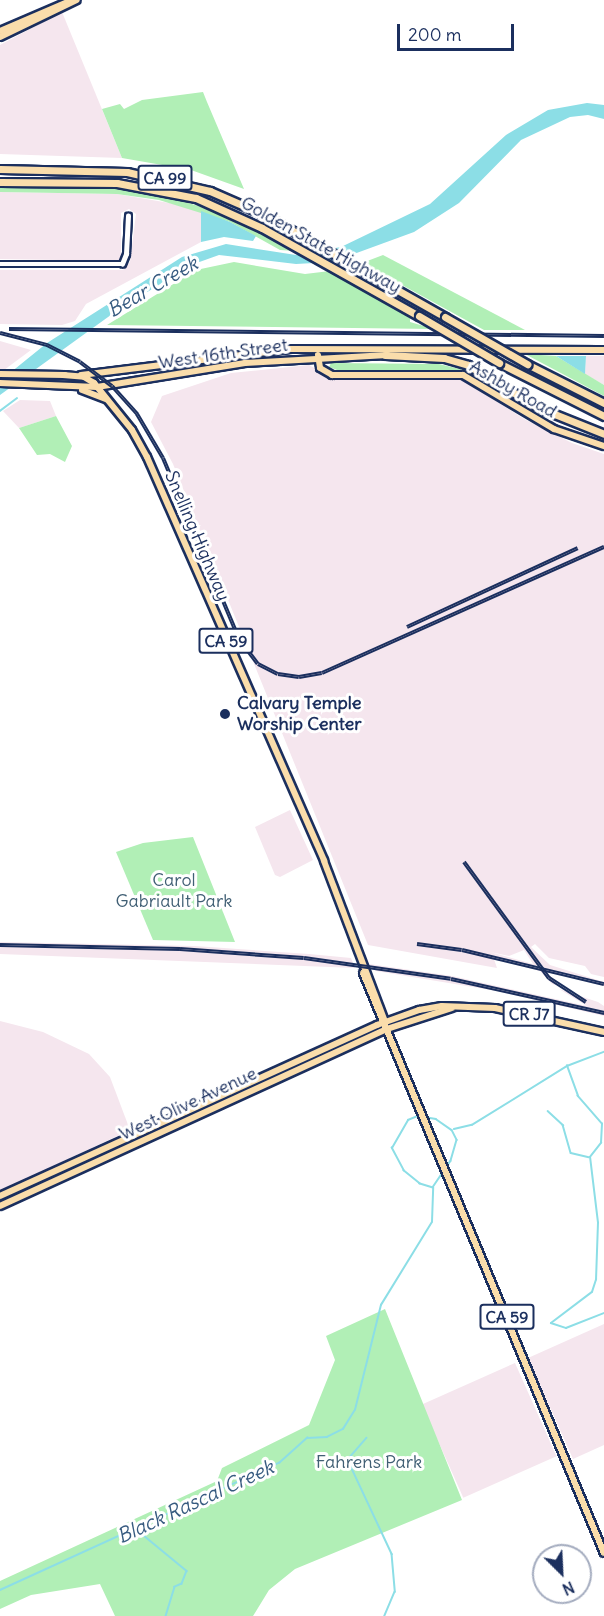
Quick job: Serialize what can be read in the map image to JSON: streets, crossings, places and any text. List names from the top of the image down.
{
  "streets": {
    "highway": ["CA 99", "Golden State Highway"],
    "main road": [
      "West 16th Street",
      "Ashby Road",
      "Snelling Highway",
      "CA 59",
      "CR J7",
      "West Olive Avenue"
    ]
  },
  "crossings": [
    ["West 16th Street", "Ashby Road"],
    ["West 16th Street", "Snelling Highway"],
    ["Snelling Highway", "CA 59"],
    ["Snelling Highway", "CR J7"],
    ["Snelling Highway", "West Olive Avenue"],
    ["CA 59", "CR J7"],
    ["CA 59", "West Olive Avenue"],
    ["CR J7", "West Olive Avenue"]
  ],
  "water": ["Bear Creek", "Black Rascal Creek"],
  "parks": ["Carol Gabriault Park", "Fahrens Park"],
  "places": ["Calvary Temple Worship Center"],
  "scale_bar": "200 m",
  "north": "bottom right"
}
